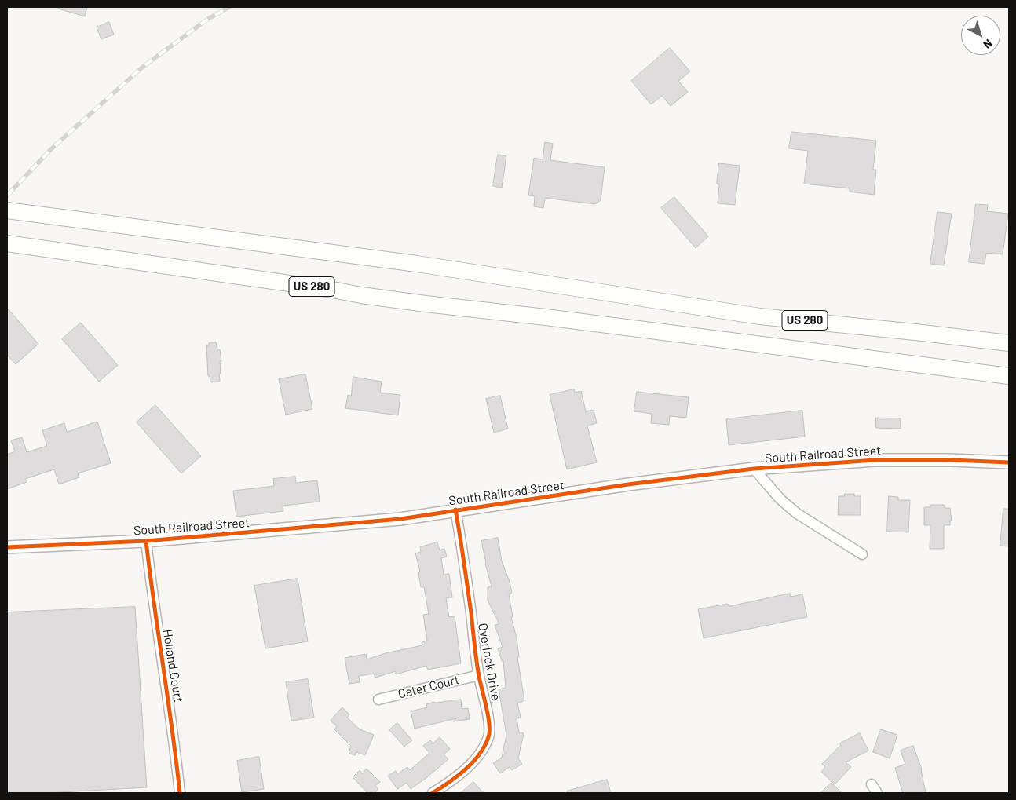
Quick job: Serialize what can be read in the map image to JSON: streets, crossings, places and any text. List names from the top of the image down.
{
  "streets": {
    "highway": ["US 280"],
    "street": [
      "South Railroad Street",
      "Overlook Drive",
      "Holland Court",
      "Cater Court"
    ]
  },
  "crossings": [
    ["South Railroad Street", "Overlook Drive"],
    ["South Railroad Street", "Holland Court"],
    ["Overlook Drive", "Cater Court"]
  ],
  "north": "bottom right"
}
